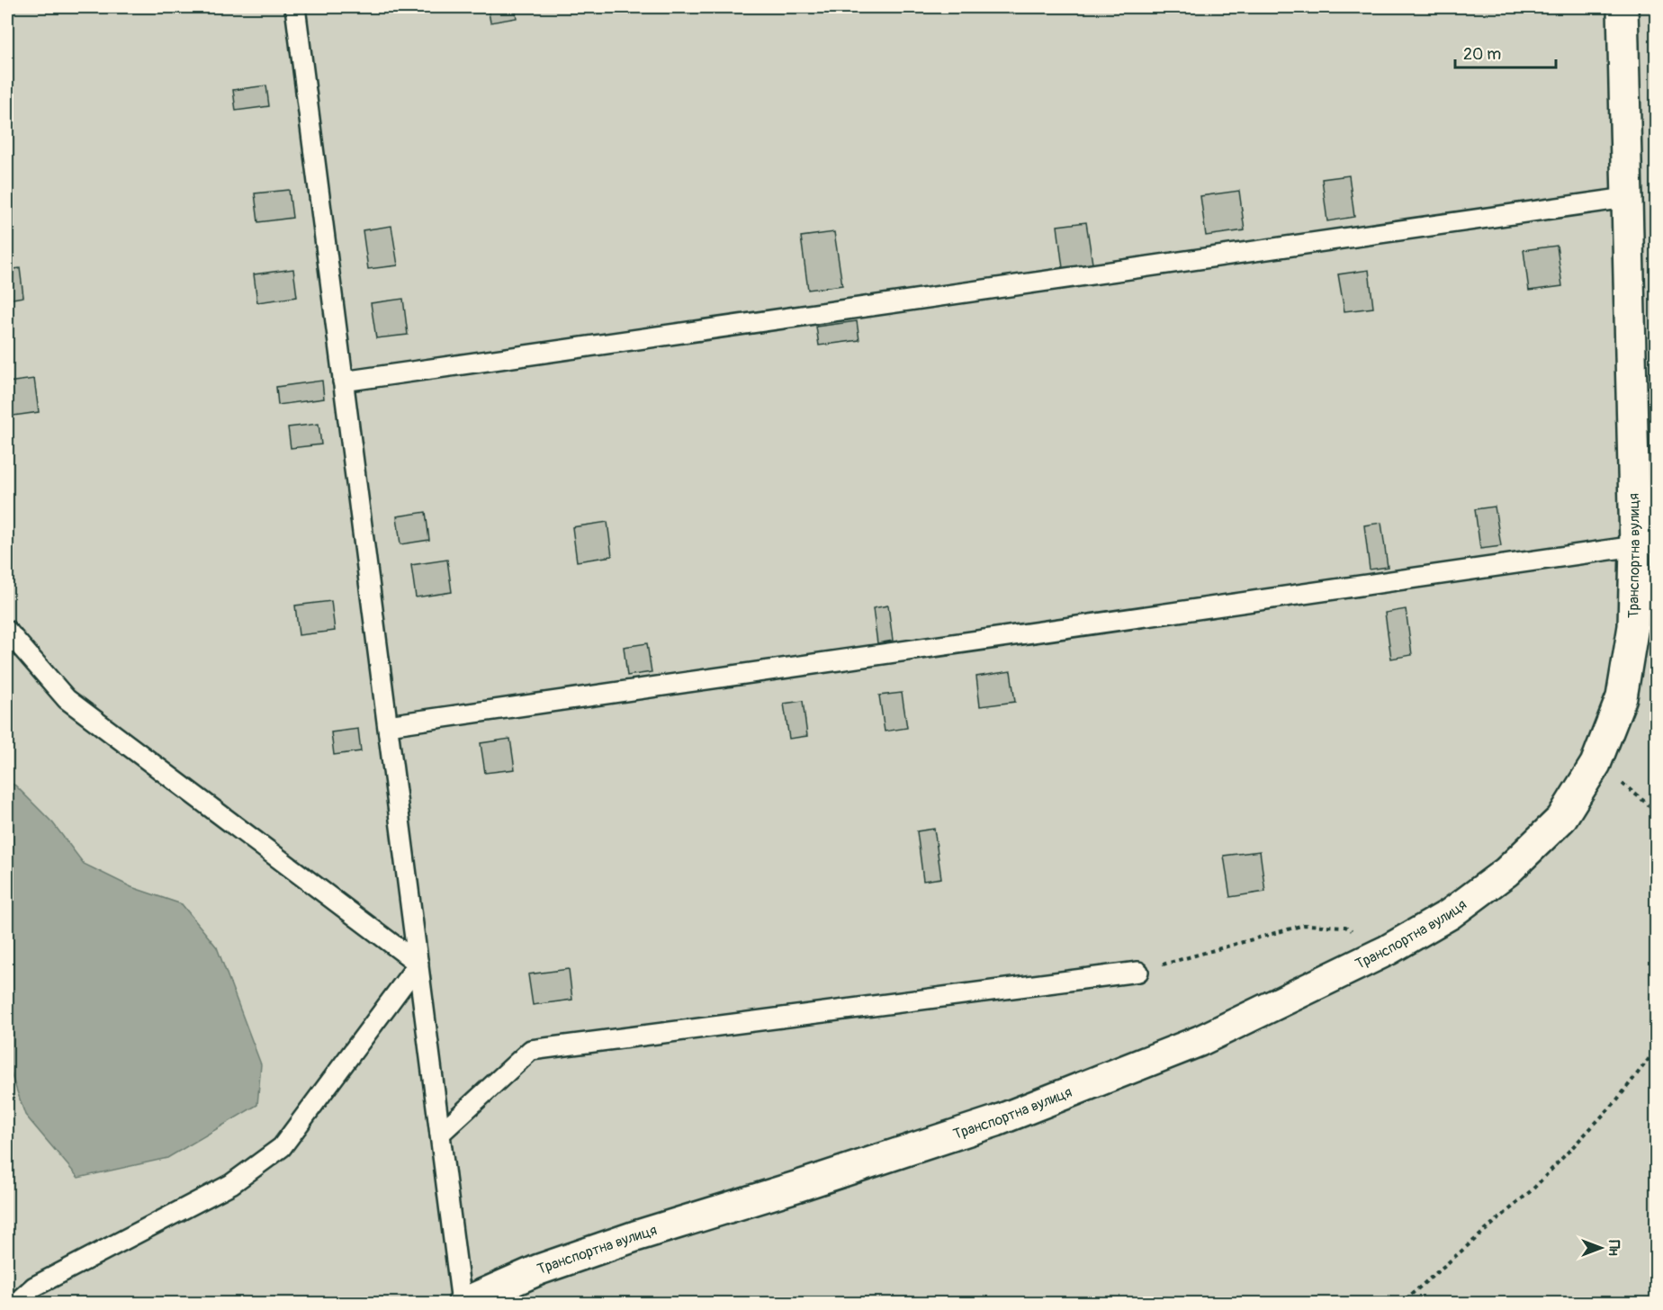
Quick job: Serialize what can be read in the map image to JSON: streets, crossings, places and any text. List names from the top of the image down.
{
  "streets": {
    "street": ["Транспортна вулиця"]
  },
  "scale_bar": "20 m",
  "north": "right"
}
